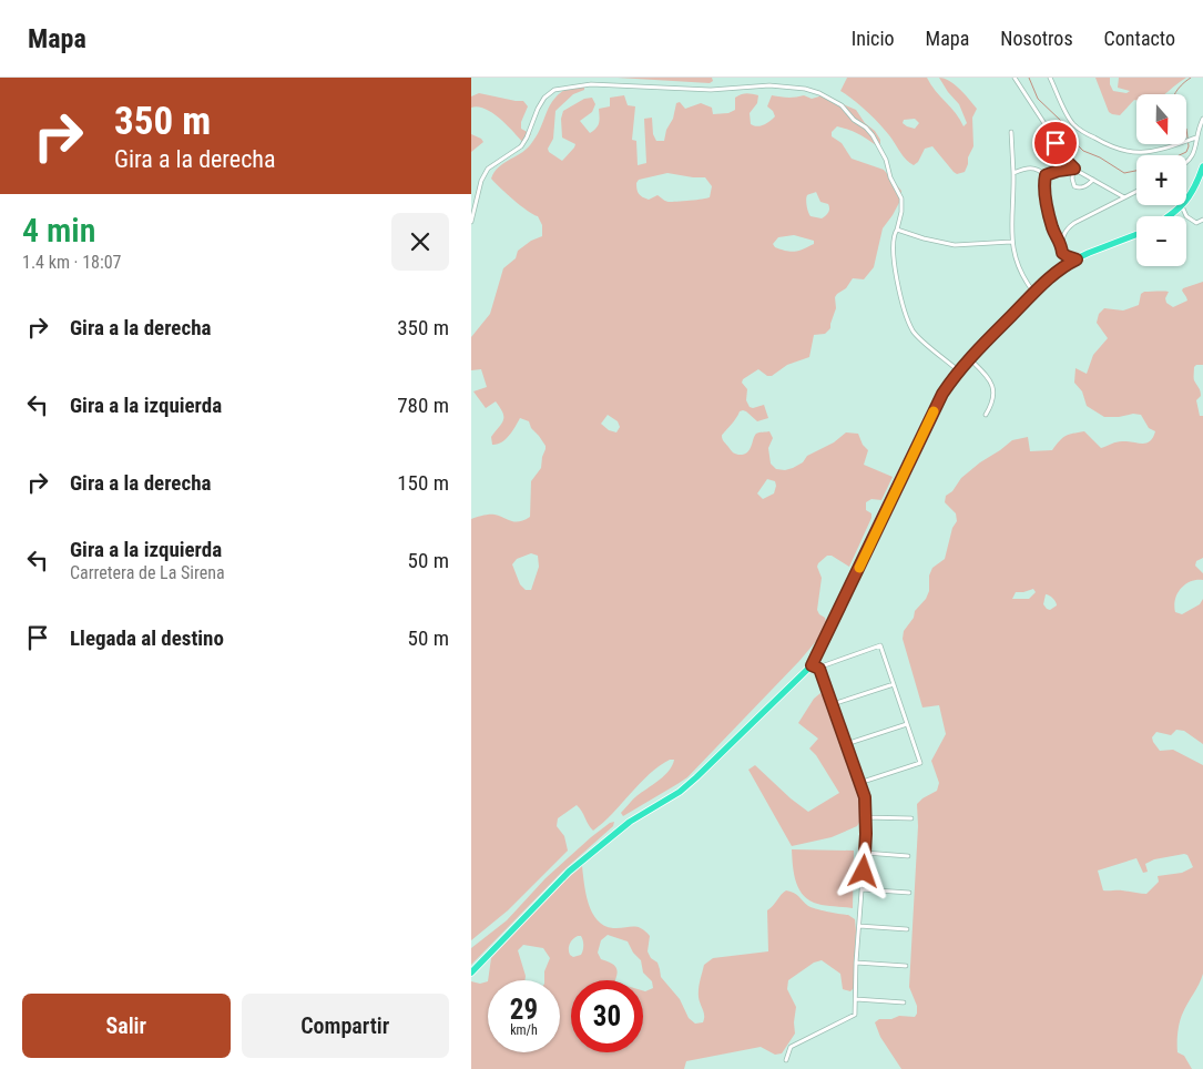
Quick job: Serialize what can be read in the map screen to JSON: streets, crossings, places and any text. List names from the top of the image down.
{
  "north": "bottom",
  "page": {
    "header": "Mapa",
    "nav": [
      "Inicio",
      "Mapa",
      "Nosotros",
      "Contacto"
    ],
    "turn": ["350 m", "Gira a la derecha"],
    "map_buttons": ["+", "−"],
    "heading": ["4 min", "1.4 km · 18:07"],
    "list": [
      {
        "name": "Gira a la derecha",
        "value": "350 m"
      },
      {
        "name": "Gira a la izquierda",
        "value": "780 m"
      },
      {
        "name": "Gira a la derecha",
        "value": "150 m"
      },
      {
        "name": "Gira a la izquierda",
        "note": "Carretera de La Sirena",
        "value": "50 m"
      },
      {
        "name": "Llegada al destino",
        "value": "50 m"
      }
    ],
    "speed": "29 km/h",
    "limit": "30",
    "buttons": ["Salir", "Compartir"]
  }
}
